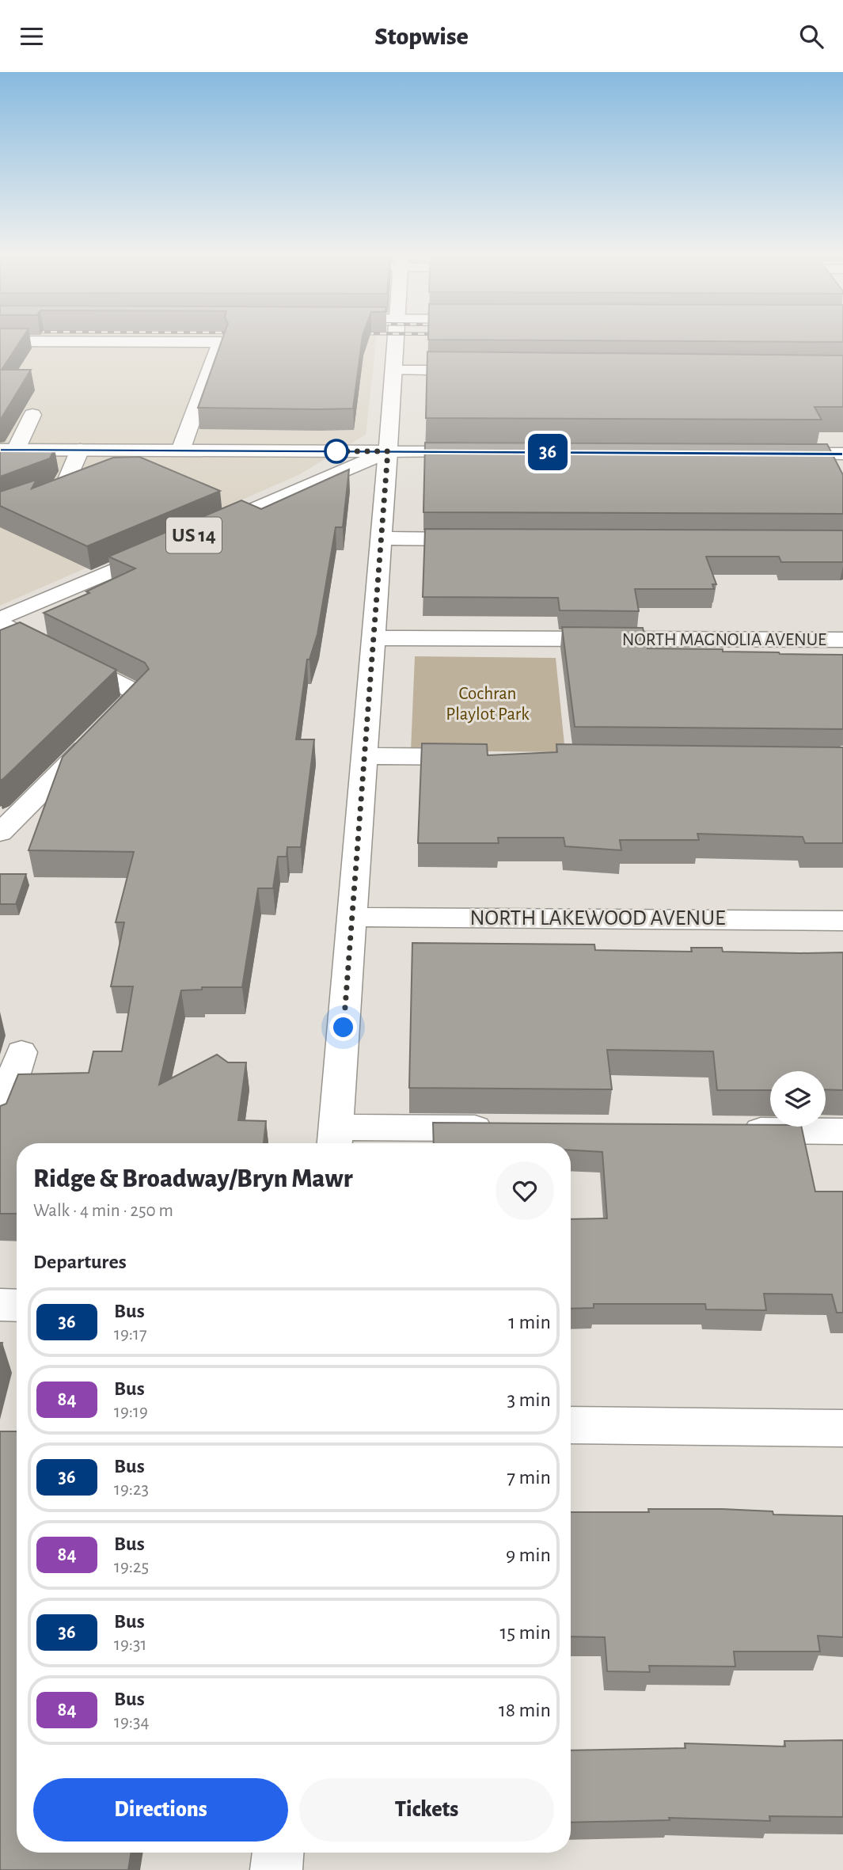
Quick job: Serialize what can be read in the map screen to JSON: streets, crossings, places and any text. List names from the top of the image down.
{
  "streets": {
    "street": ["US 14", "NORTH MAGNOLIA AVENUE", "NORTH LAKEWOOD AVENUE"]
  },
  "parks": ["Cochran Playlot Park"],
  "lines": ["bus line 36"],
  "page": {
    "header": "Stopwise",
    "on_map": "36",
    "heading": [
      ["Ridge & Broadway/Bryn Mawr", "Walk · 4 min · 250 m"],
      "Departures"
    ],
    "list": [
      {
        "mark": "36",
        "name": "Bus",
        "note": "19:17",
        "value": "1 min"
      },
      {
        "mark": "84",
        "name": "Bus",
        "note": "19:19",
        "value": "3 min"
      },
      {
        "mark": "36",
        "name": "Bus",
        "note": "19:23",
        "value": "7 min"
      },
      {
        "mark": "84",
        "name": "Bus",
        "note": "19:25",
        "value": "9 min"
      },
      {
        "mark": "36",
        "name": "Bus",
        "note": "19:31",
        "value": "15 min"
      },
      {
        "mark": "84",
        "name": "Bus",
        "note": "19:34",
        "value": "18 min"
      }
    ],
    "buttons": ["Directions", "Tickets"]
  }
}
